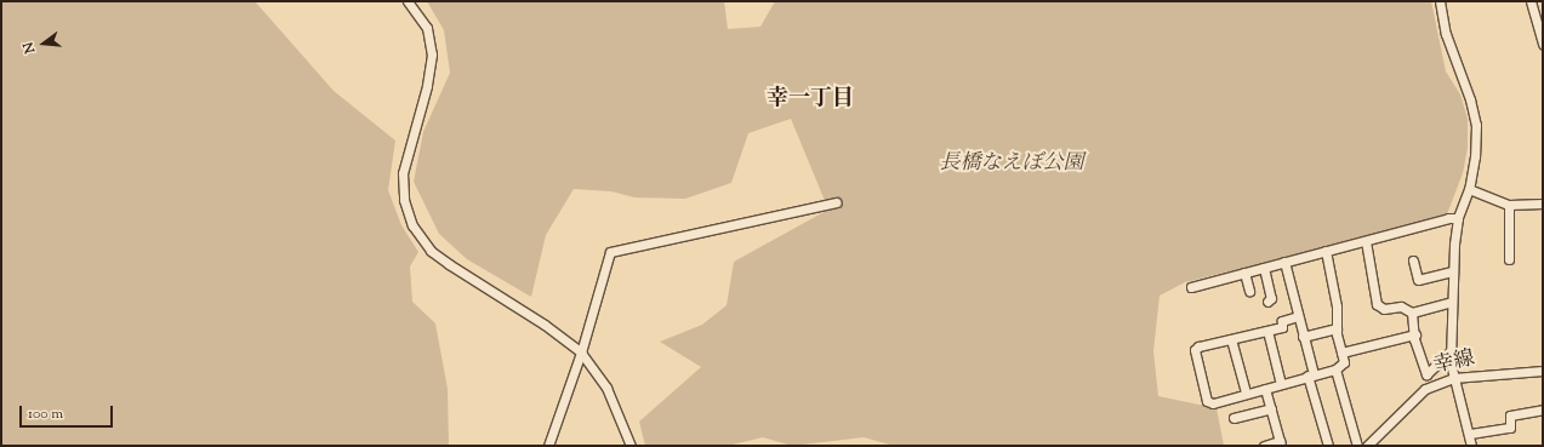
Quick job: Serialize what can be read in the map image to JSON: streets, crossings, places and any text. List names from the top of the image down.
{
  "streets": {
    "street": ["幸線"]
  },
  "districts": ["幸一丁目"],
  "parks": ["長橋なえぼ公園"],
  "scale_bar": "100 m",
  "north": "left"
}
